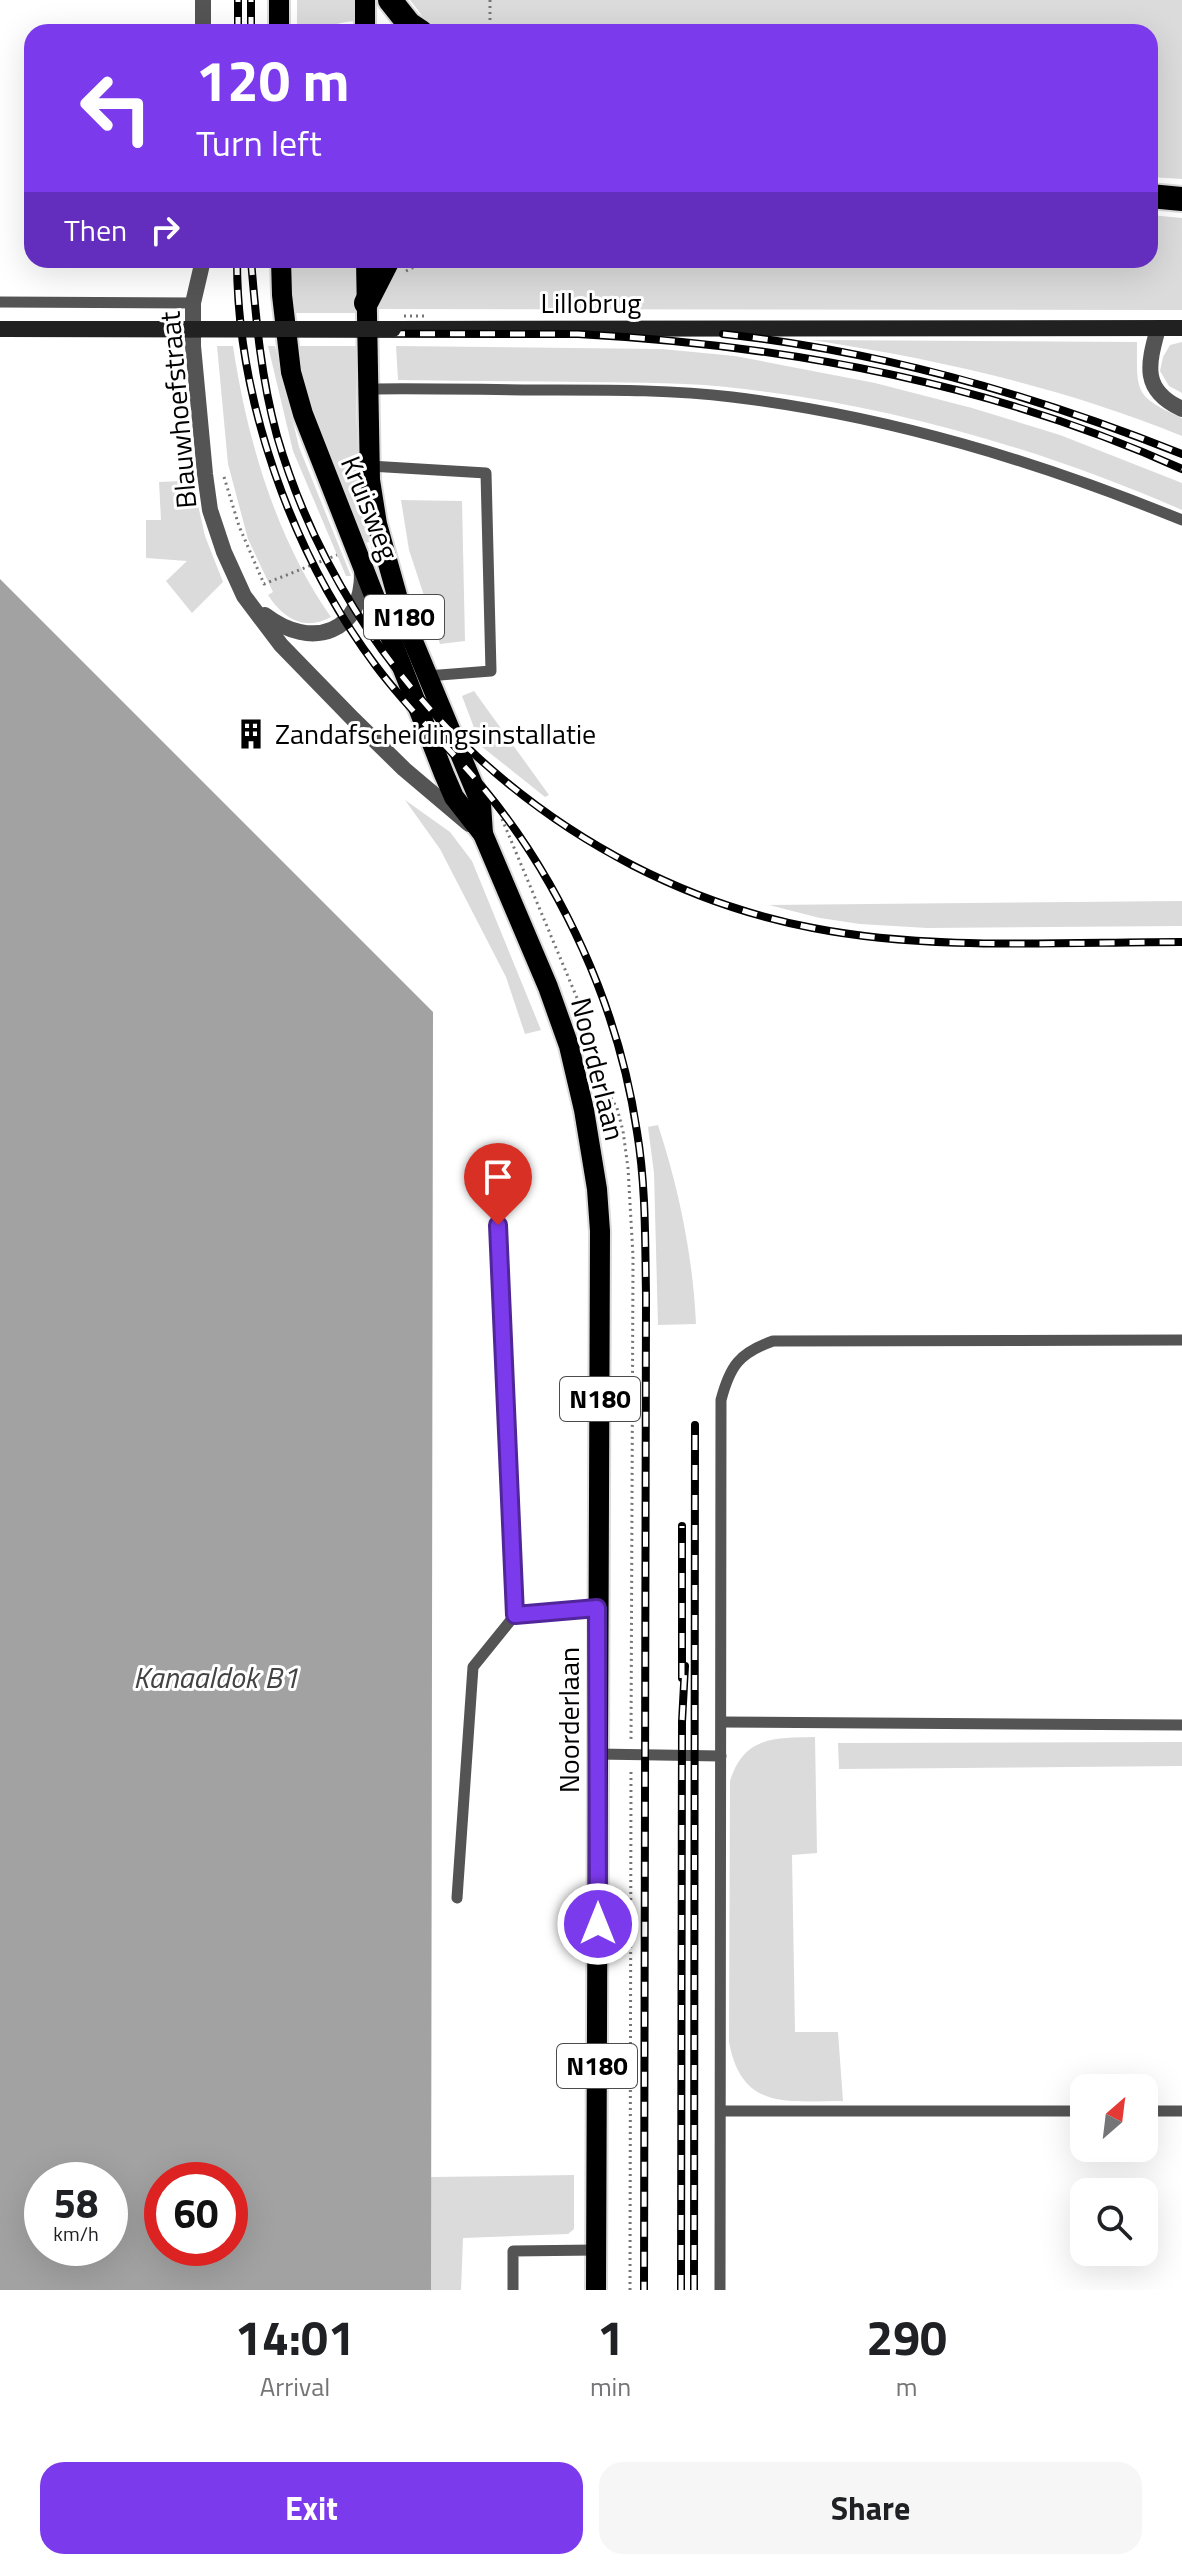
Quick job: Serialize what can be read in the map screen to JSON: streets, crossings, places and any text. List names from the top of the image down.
{
  "streets": {
    "main road": ["Kruisweg", "N180", "Noorderlaan"],
    "street": ["Lillobrug", "Blauwhoefstraat"]
  },
  "crossings": [
    ["Blauwhoefstraat", "Kruisweg"],
    ["Blauwhoefstraat", "Noorderlaan"],
    ["Kruisweg", "Noorderlaan"]
  ],
  "water": ["Kanaaldok B1"],
  "places": {
    "building": ["Zandafscheidingsinstallatie"]
  },
  "north": "top right",
  "page": {
    "turn": ["120 m", "Turn left"],
    "then": "Then",
    "speed": "58 km/h",
    "limit": "60",
    "eta": [
      "14:01",
      "Arrival",
      "1",
      "min",
      "290",
      "m"
    ],
    "buttons": ["Exit", "Share"]
  }
}
